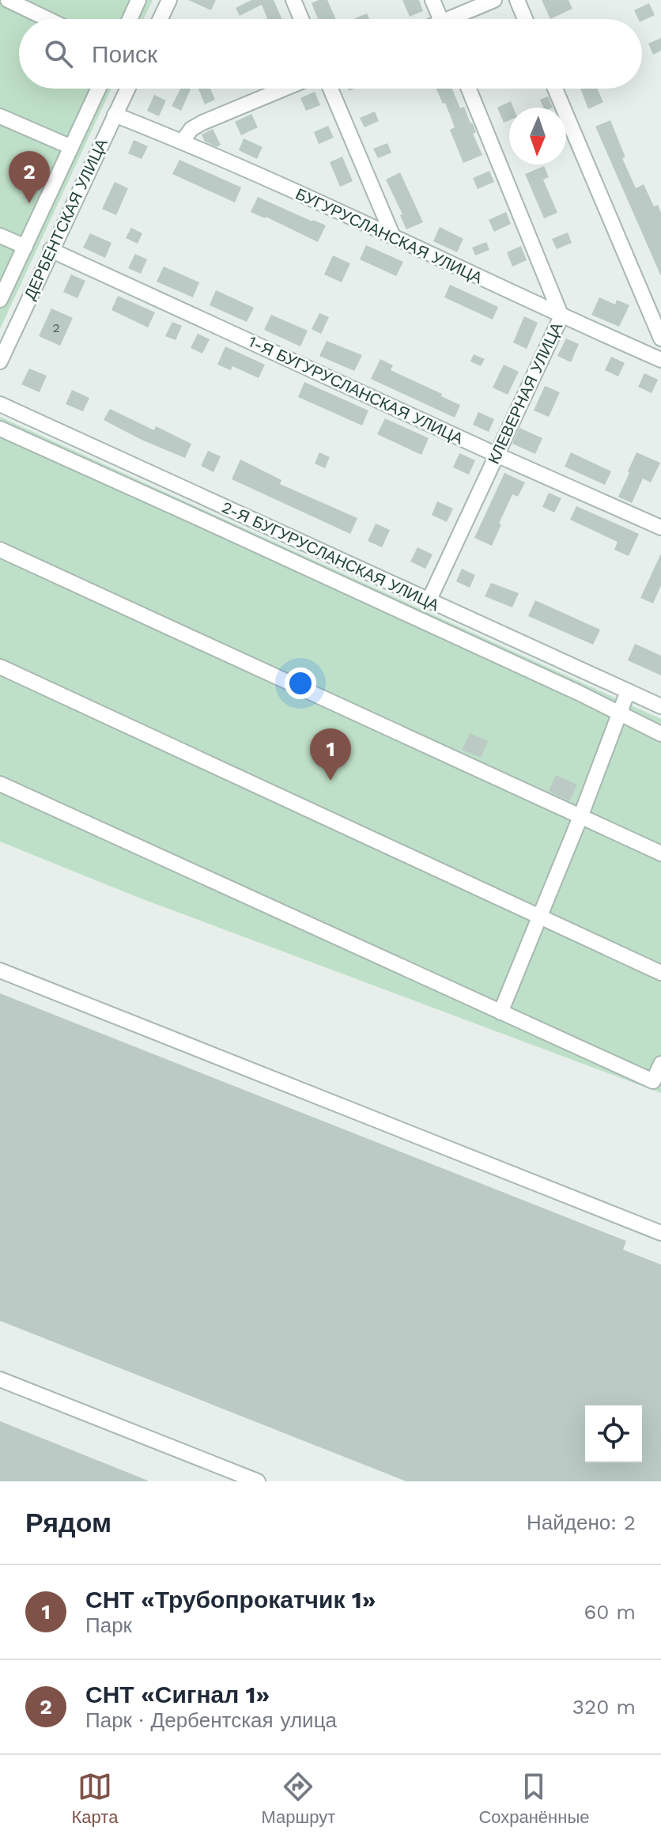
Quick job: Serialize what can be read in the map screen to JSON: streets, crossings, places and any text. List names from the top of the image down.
{
  "streets": {
    "street": [
      "ДЕРБЕНТСКАЯ УЛИЦА",
      "БУГУРУСЛАНСКАЯ УЛИЦА",
      "1-Я БУГУРУСЛАНСКАЯ УЛИЦА",
      "КЛЕВЕРНАЯ УЛИЦА",
      "2-Я БУГУРУСЛАНСКАЯ УЛИЦА"
    ]
  },
  "crossings": [
    ["ДЕРБЕНТСКАЯ УЛИЦА", "БУГУРУСЛАНСКАЯ УЛИЦА"],
    ["ДЕРБЕНТСКАЯ УЛИЦА", "1-Я БУГУРУСЛАНСКАЯ УЛИЦА"],
    ["БУГУРУСЛАНСКАЯ УЛИЦА", "КЛЕВЕРНАЯ УЛИЦА"],
    ["1-Я БУГУРУСЛАНСКАЯ УЛИЦА", "КЛЕВЕРНАЯ УЛИЦА"],
    ["КЛЕВЕРНАЯ УЛИЦА", "2-Я БУГУРУСЛАНСКАЯ УЛИЦА"]
  ],
  "house_numbers": ["2"],
  "north": "bottom",
  "page": {
    "search": "Поиск",
    "pins": ["2", "1"],
    "heading": ["Рядом", "Найдено: 2"],
    "list": [
      {
        "mark": "1",
        "name": "СНТ «Трубопрокатчик 1»",
        "note": "Парк",
        "value": "60 m"
      },
      {
        "mark": "2",
        "name": "СНТ «Сигнал 1»",
        "note": "Парк · Дербентская улица",
        "value": "320 m"
      }
    ],
    "nav": ["Карта", "Маршрут", "Сохранённые"]
  }
}
